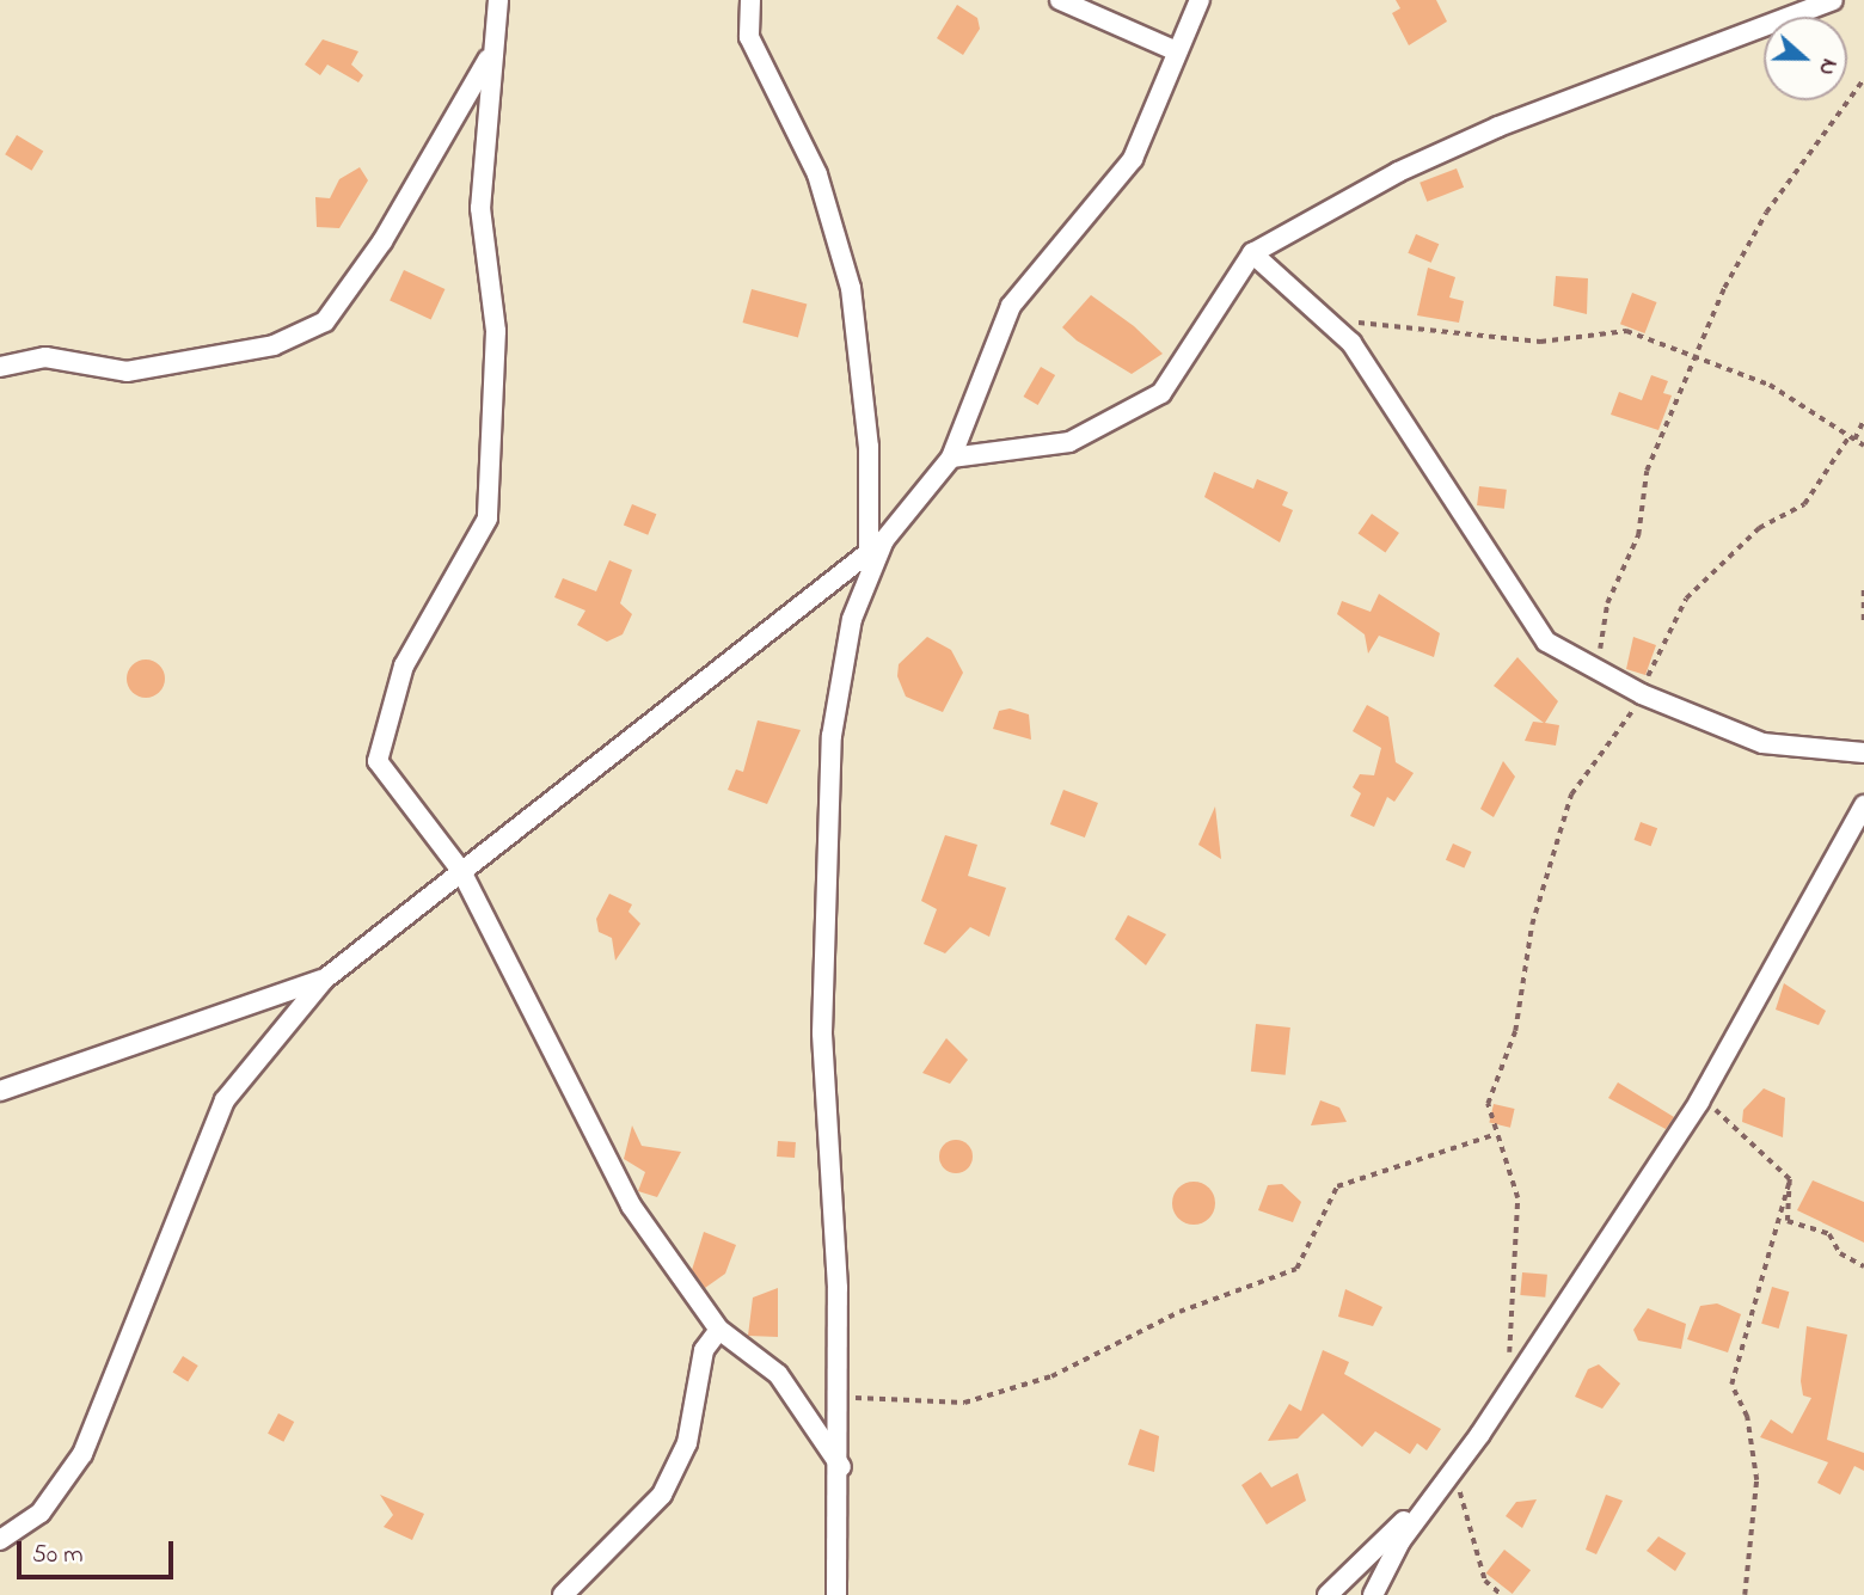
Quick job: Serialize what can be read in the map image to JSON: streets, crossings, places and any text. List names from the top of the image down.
{
  "scale_bar": "50 m",
  "north": "right"
}
